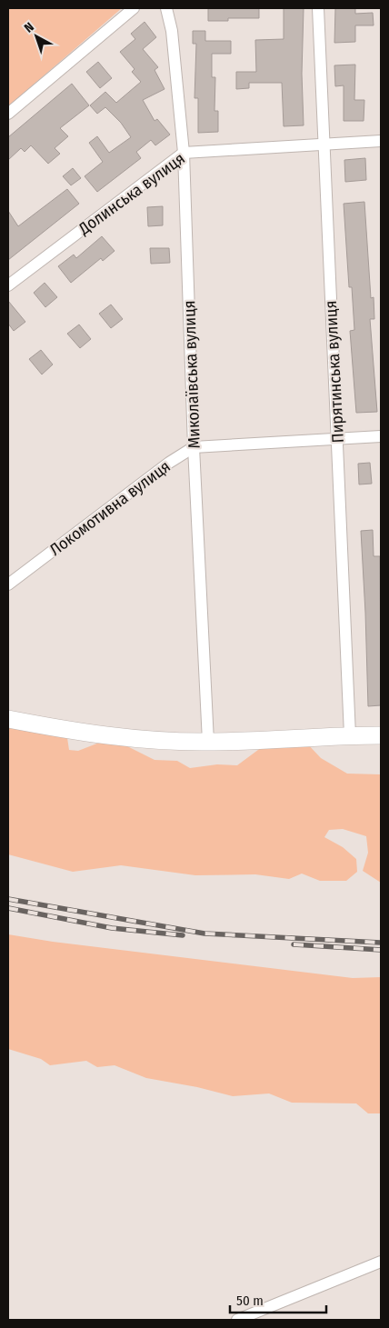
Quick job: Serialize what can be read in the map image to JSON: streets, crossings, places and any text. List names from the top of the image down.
{
  "streets": {
    "street": [
      "Долинська вулиця",
      "Пирятинська вулиця",
      "Миколаївська вулиця",
      "Локомотивна вулиця"
    ]
  },
  "crossings": [
    ["Долинська вулиця", "Пирятинська вулиця"],
    ["Долинська вулиця", "Миколаївська вулиця"],
    ["Пирятинська вулиця", "Локомотивна вулиця"],
    ["Миколаївська вулиця", "Локомотивна вулиця"]
  ],
  "scale_bar": "50 m",
  "north": "top left"
}
